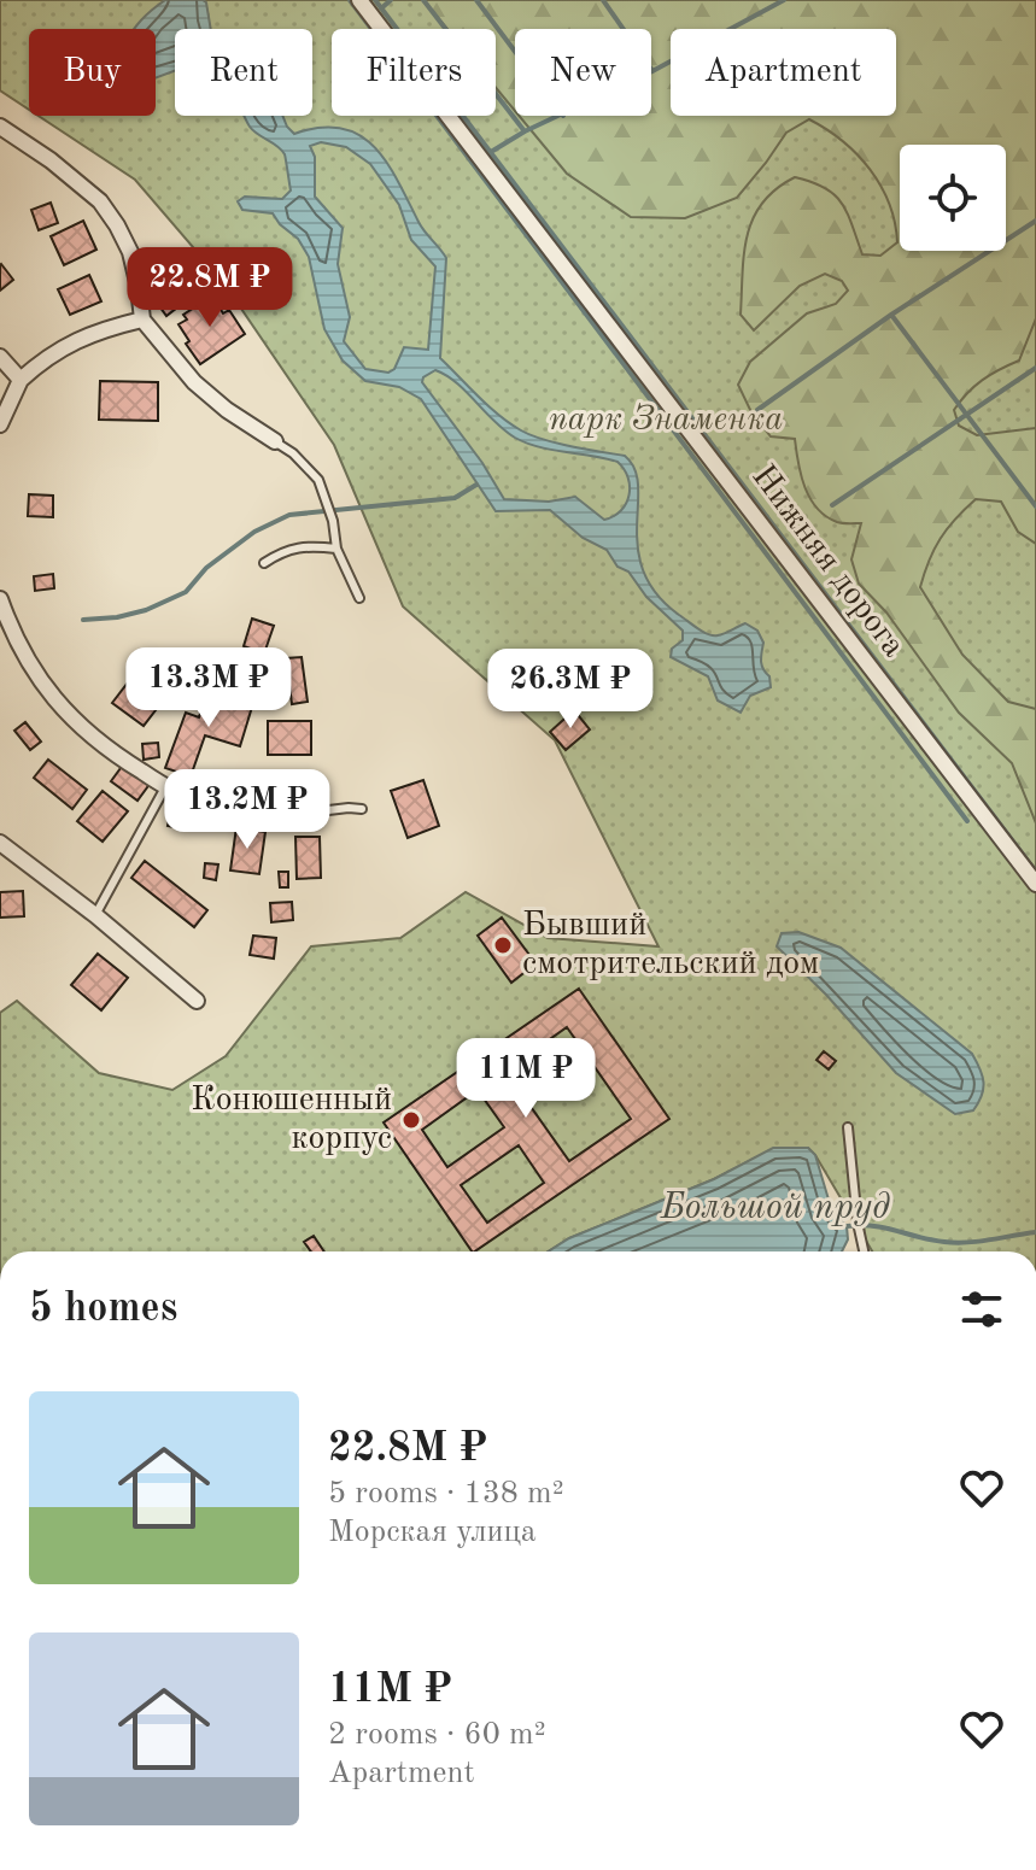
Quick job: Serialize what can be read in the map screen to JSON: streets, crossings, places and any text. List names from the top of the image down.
{
  "streets": {
    "street": ["Нижняя дорога"]
  },
  "water": ["Большой пруд"],
  "parks": ["парк Знаменка"],
  "places": ["Бывший смотрительский дом", "Конюшенный корпус"],
  "page": {
    "chip": [
      "Buy",
      "Rent",
      "Filters",
      "New",
      "Apartment"
    ],
    "price": [
      "22.8M ₽",
      "13.3M ₽",
      "26.3M ₽",
      "13.2M ₽",
      "11M ₽"
    ],
    "heading": "5 homes",
    "list": [
      {
        "name": "22.8M ₽",
        "note": "5 rooms · 138 m² · Морская улица"
      },
      {
        "name": "11M ₽",
        "note": "2 rooms · 60 m² · Apartment"
      }
    ]
  }
}
